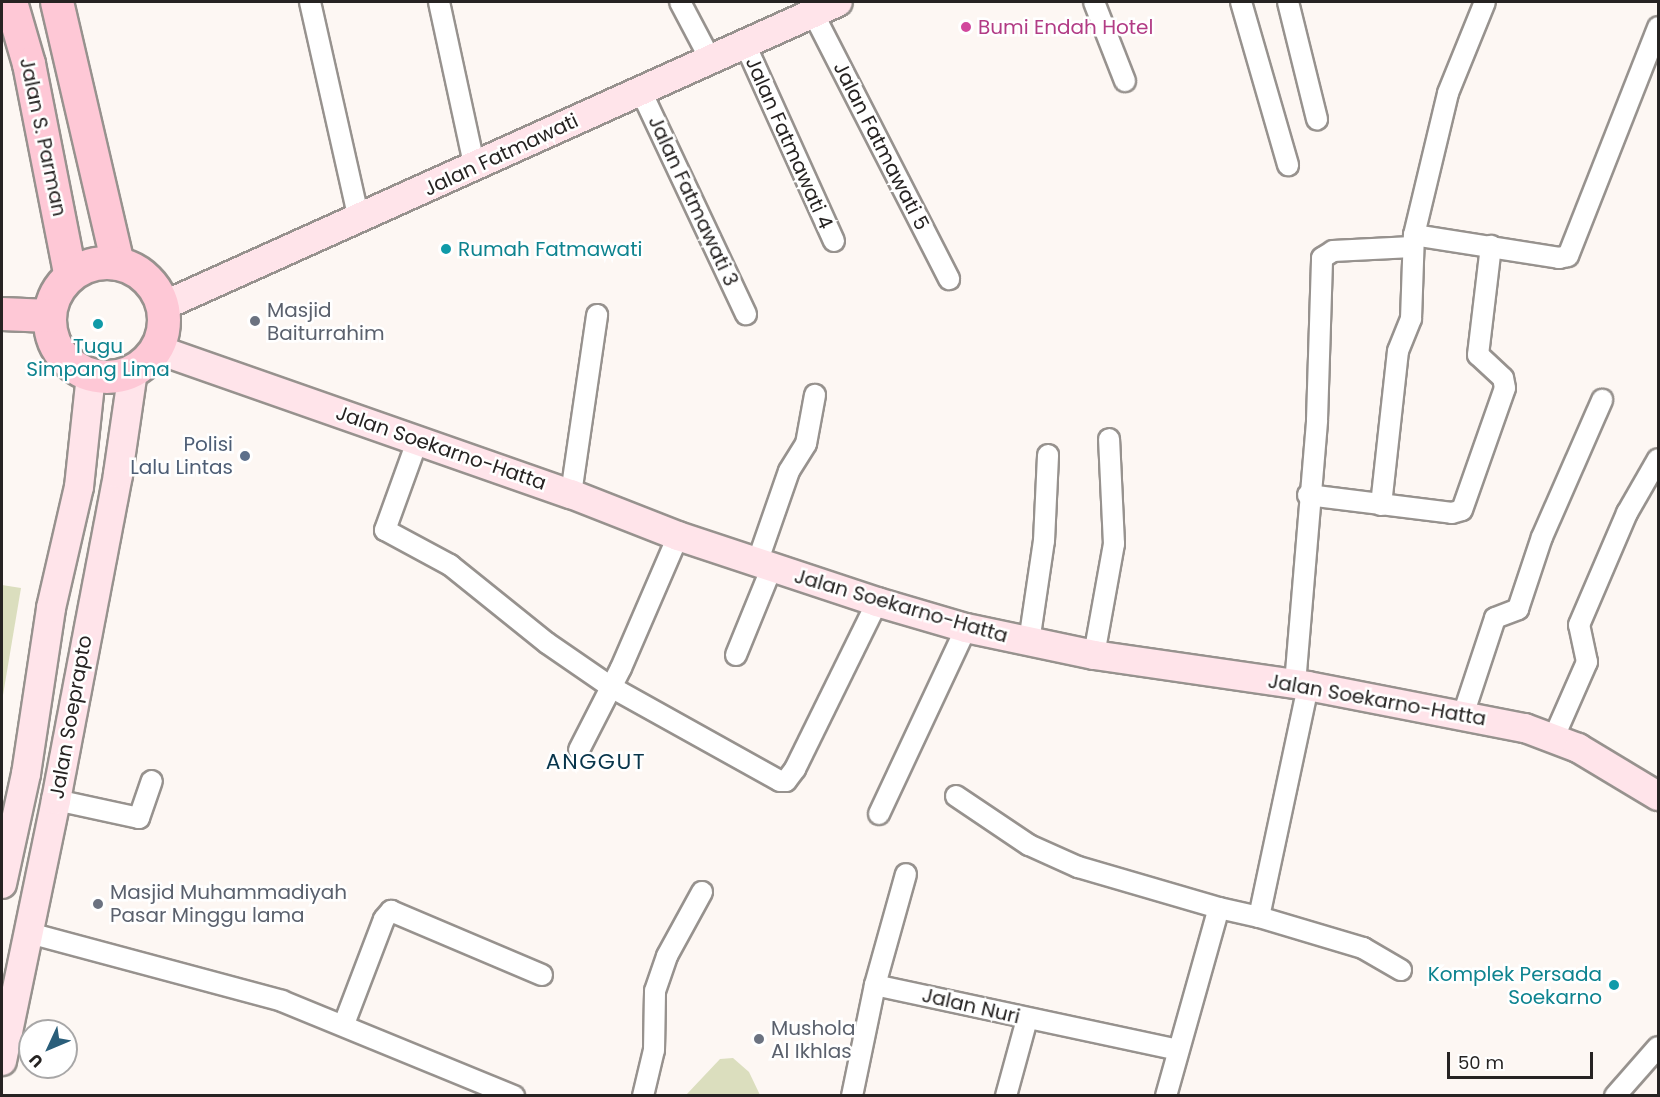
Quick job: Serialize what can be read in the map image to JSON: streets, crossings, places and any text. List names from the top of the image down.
{
  "streets": {
    "main road": [
      "Jalan S. Parman",
      "Jalan Fatmawati",
      "Jalan Soekarno-Hatta",
      "Jalan Soeprapto"
    ],
    "street": [
      "Jalan Fatmawati 4",
      "Jalan Fatmawati 5",
      "Jalan Fatmawati 3",
      "Jalan Nuri"
    ]
  },
  "crossings": [
    ["Jalan S. Parman", "Jalan Fatmawati"],
    ["Jalan S. Parman", "Jalan Soekarno-Hatta"],
    ["Jalan S. Parman", "Jalan Soeprapto"],
    ["Jalan Fatmawati 4", "Jalan Fatmawati"],
    ["Jalan Fatmawati 5", "Jalan Fatmawati"],
    ["Jalan Fatmawati", "Jalan Fatmawati 3"],
    ["Jalan Fatmawati", "Jalan Soekarno-Hatta"],
    ["Jalan Fatmawati", "Jalan Soeprapto"],
    ["Jalan Soekarno-Hatta", "Jalan Soeprapto"]
  ],
  "districts": ["ANGGUT"],
  "places": [
    "Bumi Endah Hotel",
    "Rumah Fatmawati",
    "Masjid Baiturrahim",
    "Tugu Simpang Lima",
    "Polisi Lalu Lintas",
    "Masjid Muhammadiyah Pasar Minggu lama",
    "Komplek Persada Soekarno",
    "Mushola Al Ikhlas"
  ],
  "scale_bar": "50 m",
  "north": "bottom left"
}
